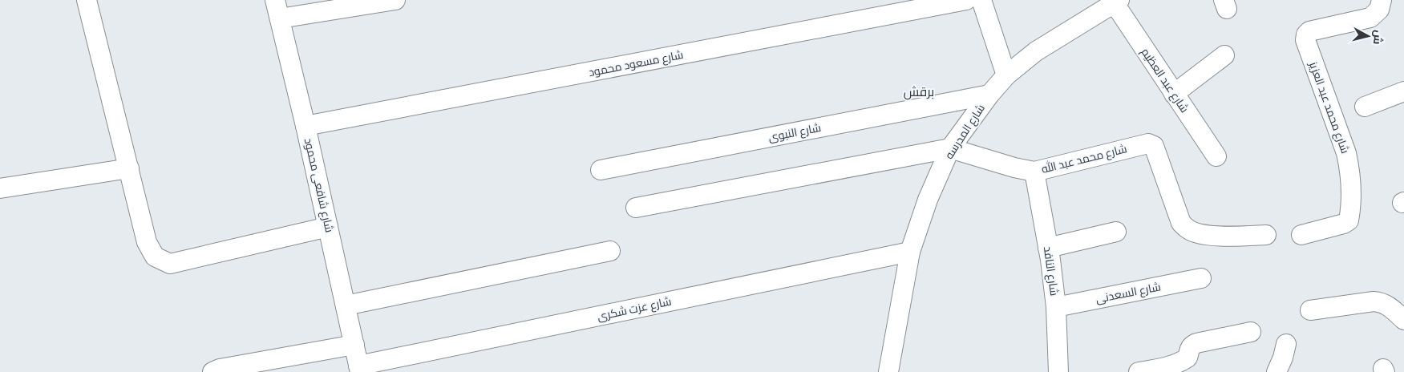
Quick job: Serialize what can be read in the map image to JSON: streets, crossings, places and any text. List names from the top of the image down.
{
  "streets": {
    "street": [
      "شارع مسعود محمود",
      "شارع عبد العظيم",
      "شارع محمد عبد العزيز",
      "شارع المدرسه",
      "شارع النبوى",
      "شارع محمد عبد الله",
      "شارع شافعى محمود",
      "شارع النافد",
      "شارع السعدنى",
      "شارع عزت شكرى"
    ]
  },
  "crossings": [
    ["شارع مسعود محمود", "شارع شافعى محمود"],
    ["شارع عبد العظيم", "شارع المدرسه"],
    ["شارع المدرسه", "شارع النبوى"],
    ["شارع المدرسه", "شارع محمد عبد الله"],
    ["شارع المدرسه", "شارع عزت شكرى"],
    ["شارع محمد عبد الله", "شارع النافد"],
    ["شارع شافعى محمود", "شارع عزت شكرى"],
    ["شارع النافد", "شارع السعدنى"]
  ],
  "districts": ["برقش"],
  "north": "right"
}
